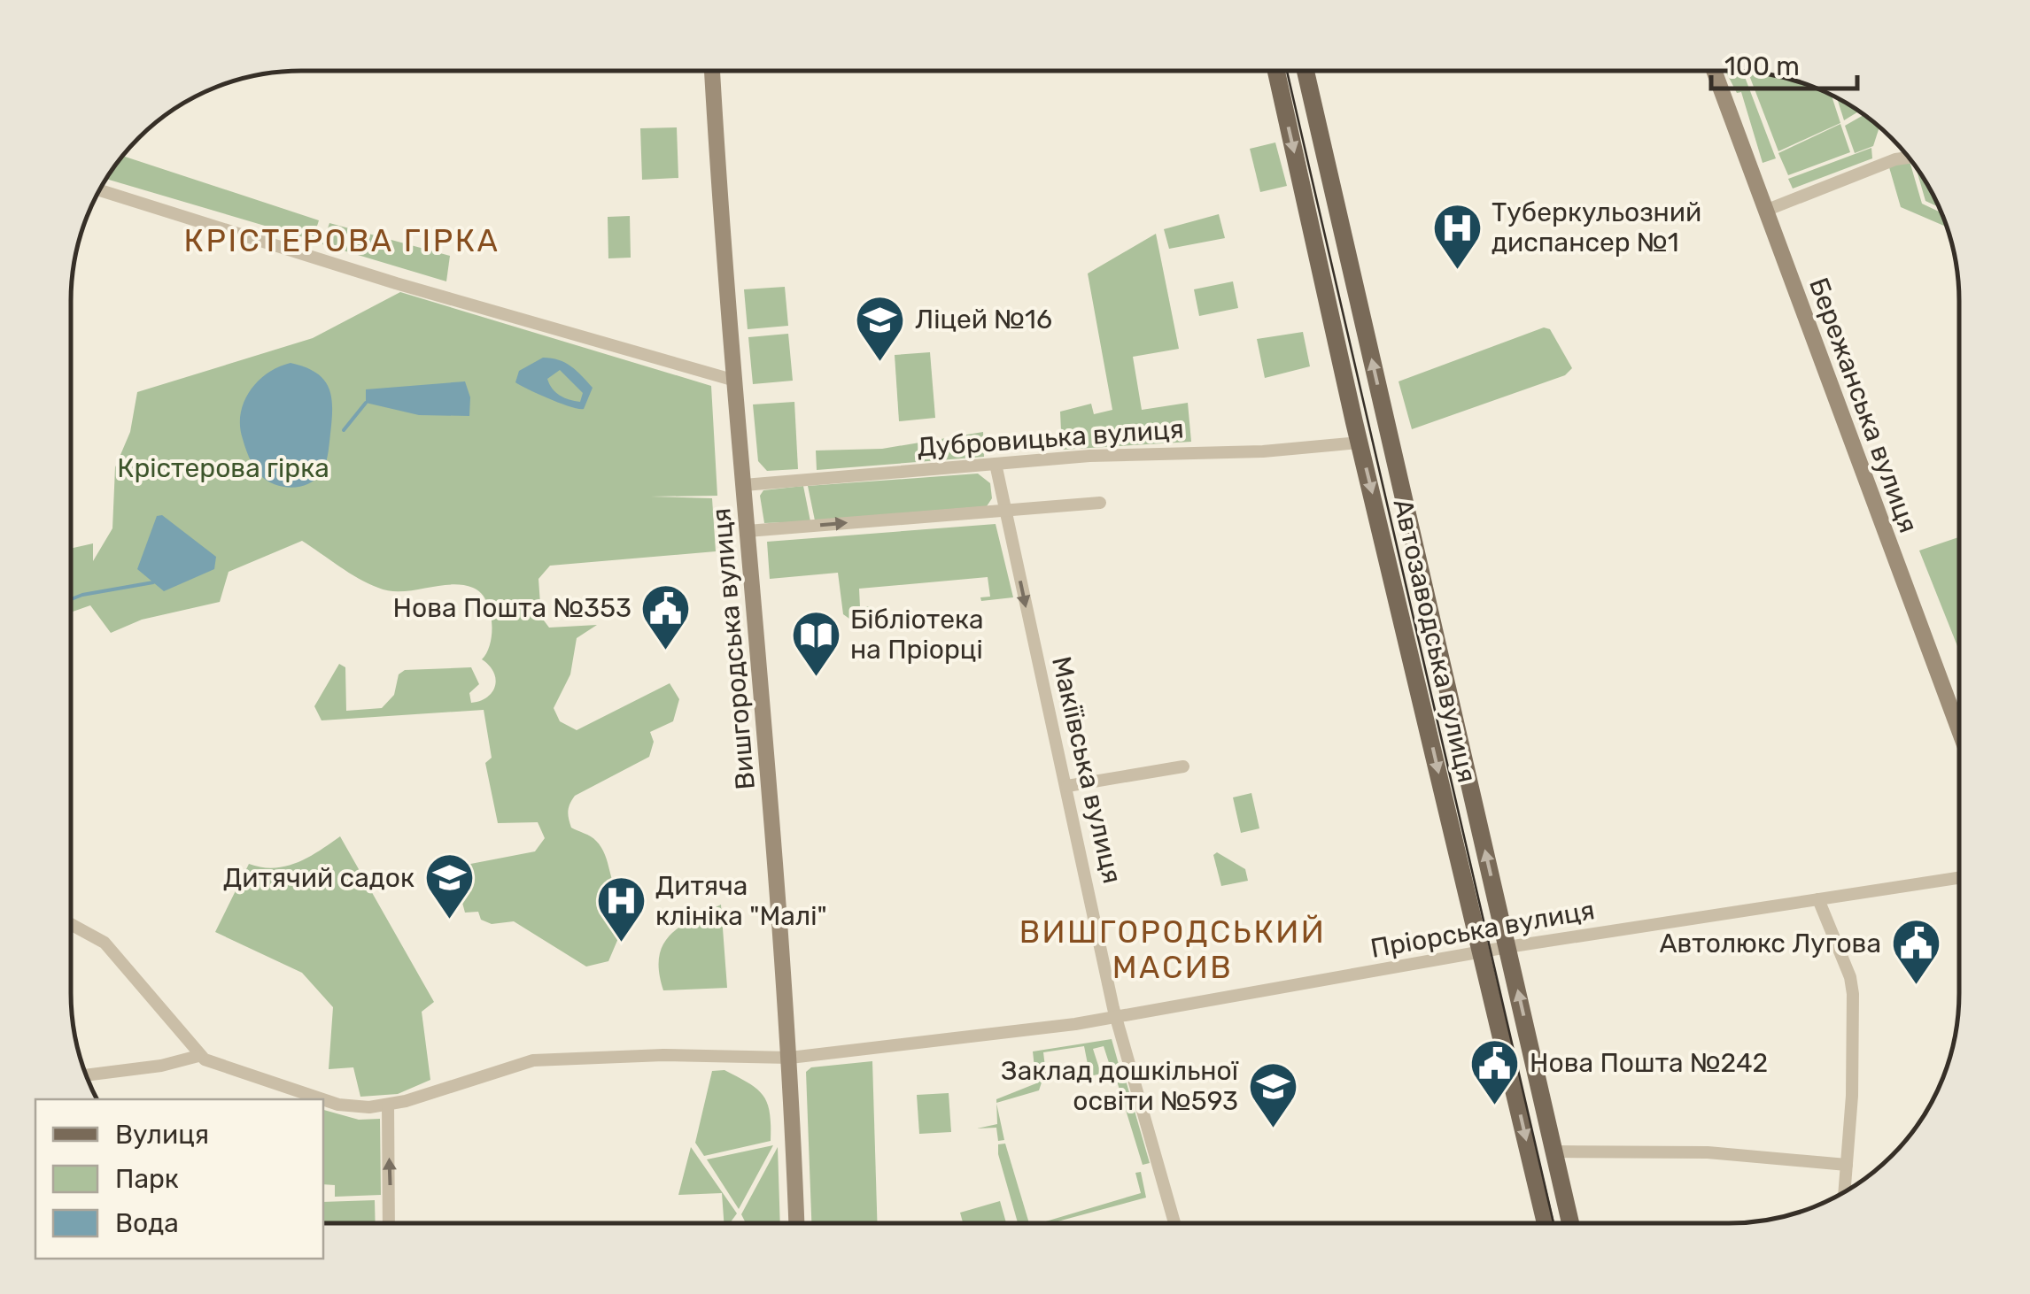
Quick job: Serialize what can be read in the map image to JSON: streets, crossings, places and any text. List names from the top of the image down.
{
  "streets": {
    "main road": ["Бережанська вулиця", "Автозаводська вулиця", "Вишгородська вулиця"],
    "street": ["Дубровицька вулиця", "Макіївська вулиця", "Пріорська вулиця"]
  },
  "crossings": [
    ["Дубровицька вулиця", "Автозаводська вулиця"],
    ["Дубровицька вулиця", "Вишгородська вулиця"],
    ["Дубровицька вулиця", "Макіївська вулиця"],
    ["Автозаводська вулиця", "Пріорська вулиця"],
    ["Вишгородська вулиця", "Пріорська вулиця"],
    ["Макіївська вулиця", "Пріорська вулиця"]
  ],
  "one_way": ["Макіївська вулиця"],
  "districts": ["КРІСТЕРОВА ГІРКА", "ВИШГОРОДСЬКИЙ МАСИВ"],
  "parks": ["Крістерова гірка"],
  "places": {
    "hospital": ["Туберкульозний диспансер №1", "Дитяча клініка \"Малі\""],
    "school or university": ["Ліцей №16", "Дитячий садок", "Заклад дошкільної освіти №593"],
    "public building": ["Нова Пошта №353", "Автолюкс Лугова", "Нова Пошта №242"],
    "library": ["Бібліотека на Пріорці"]
  },
  "legend": ["Вулиця", "Парк", "Вода"],
  "scale_bar": "100 m"
}
